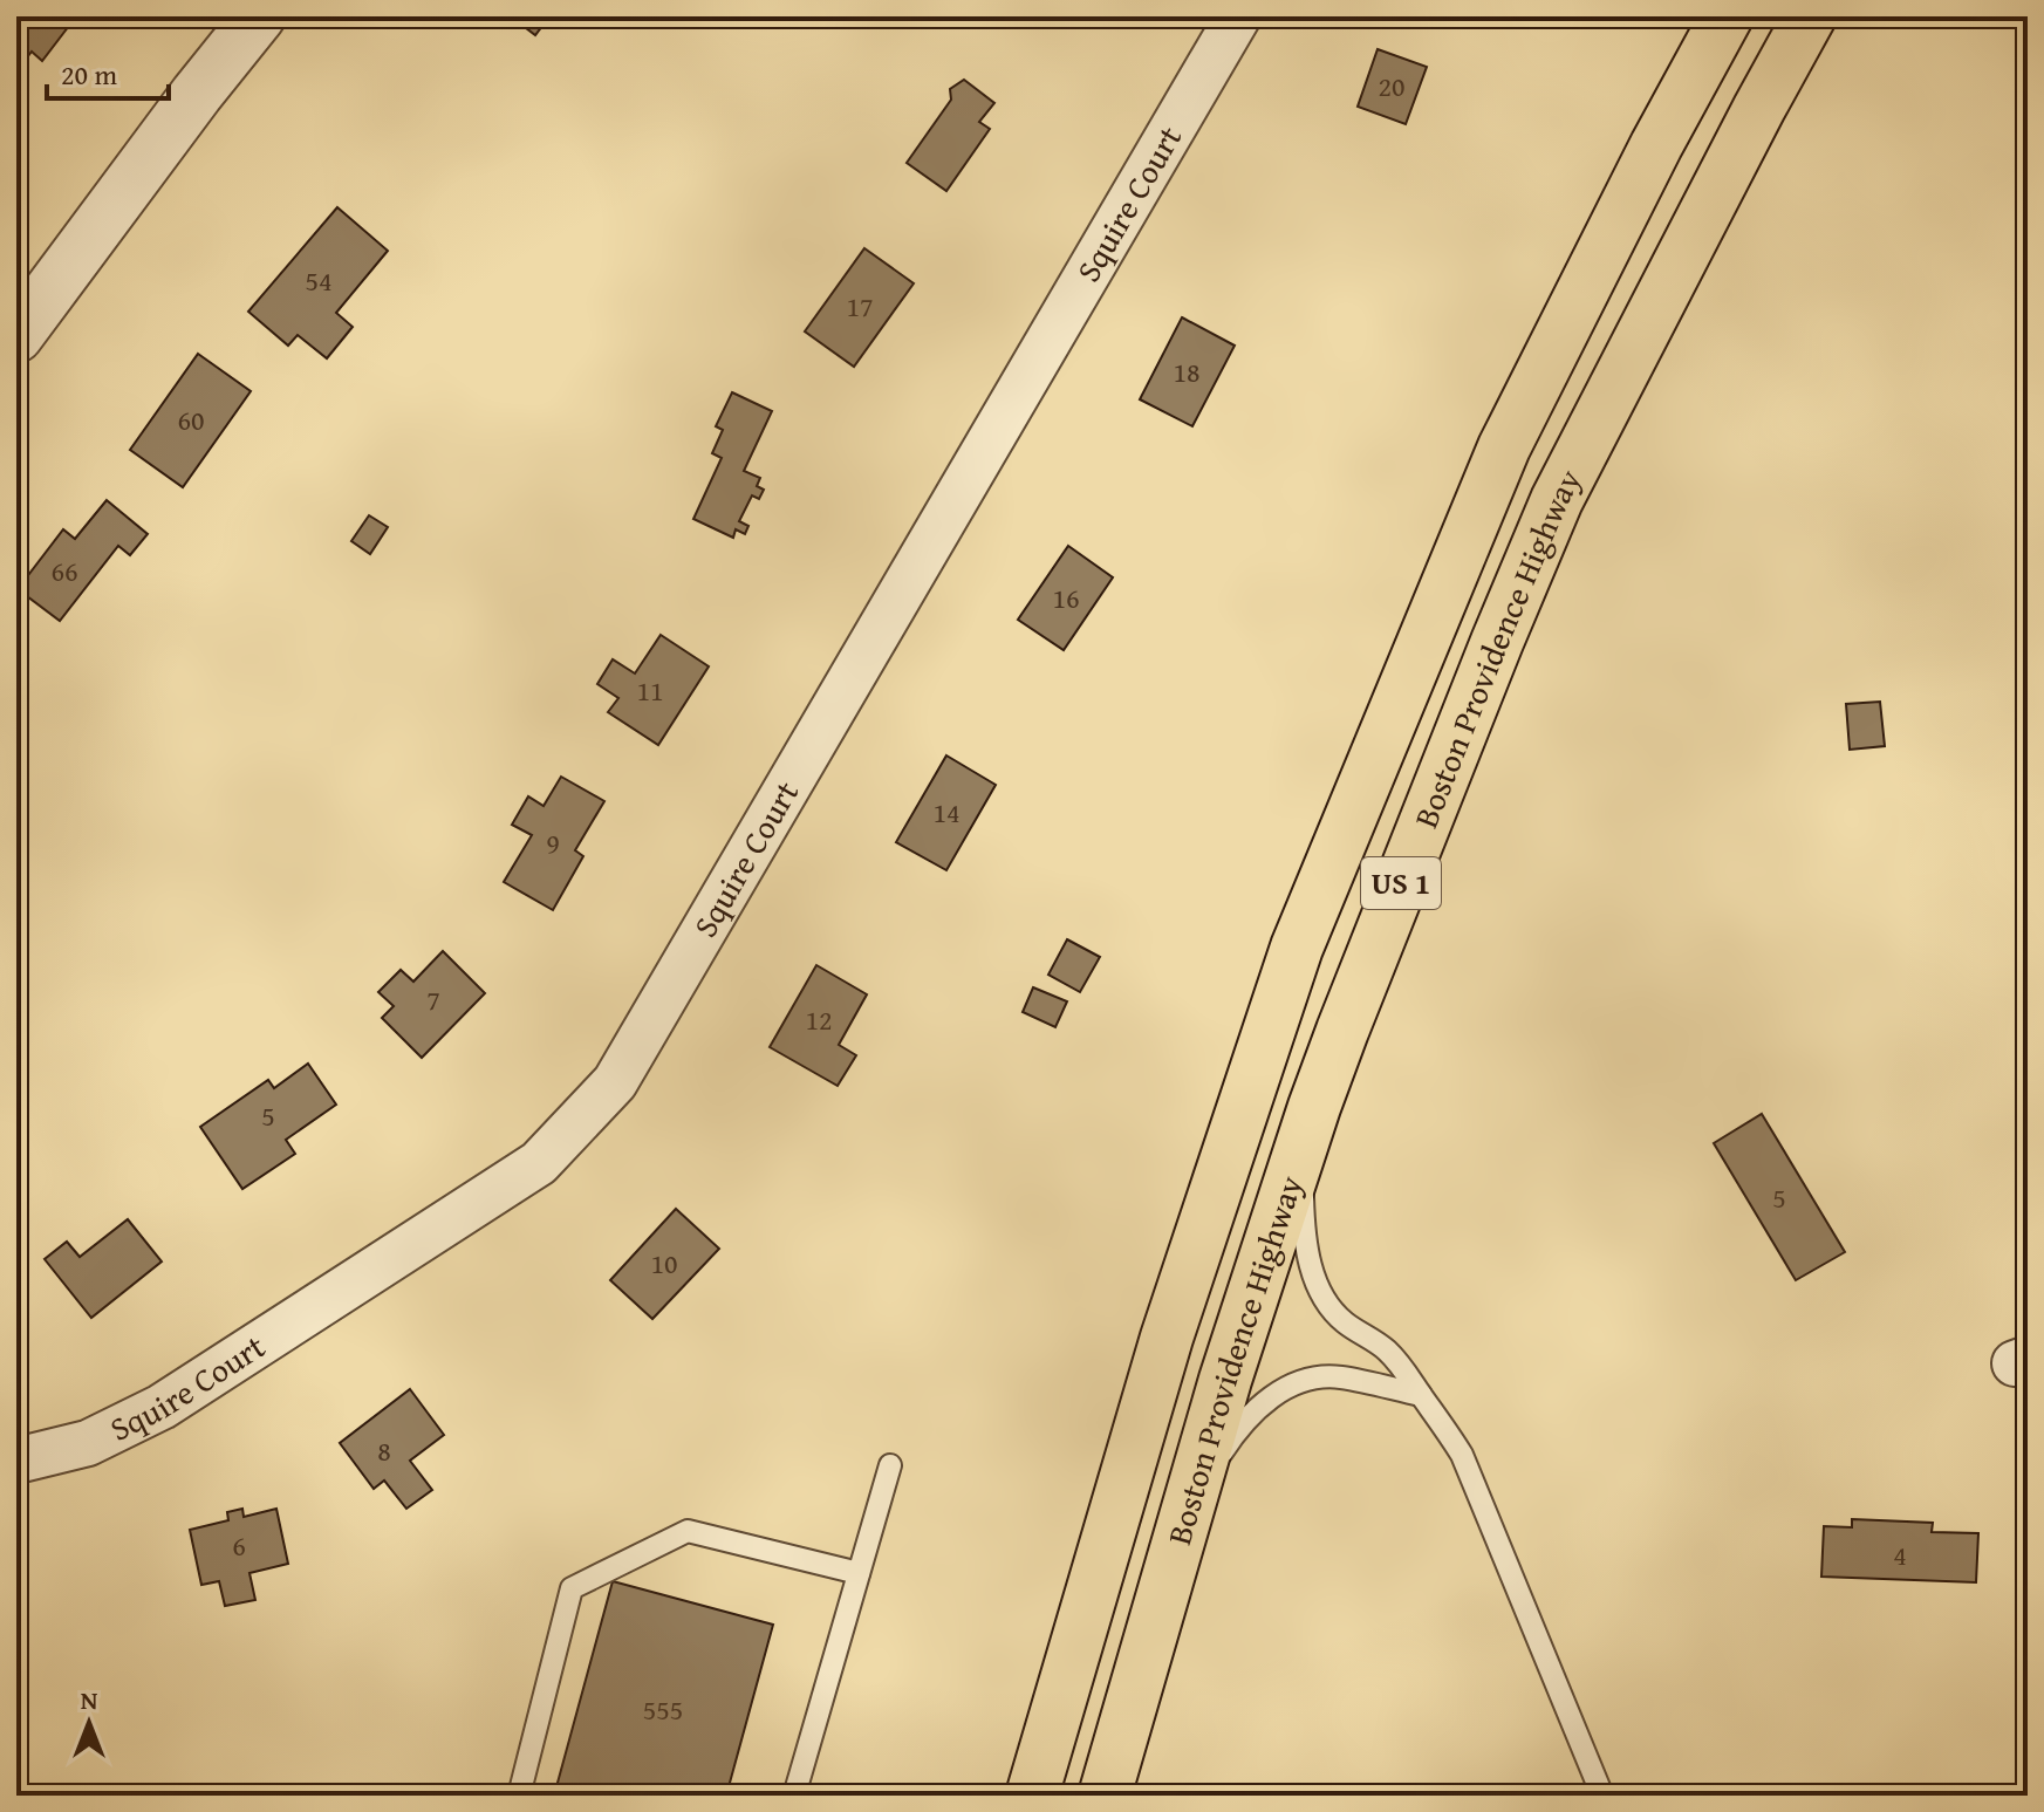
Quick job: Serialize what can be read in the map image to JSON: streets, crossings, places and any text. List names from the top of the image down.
{
  "streets": {
    "main road": ["Boston Providence Highway", "US 1"],
    "street": ["Squire Court"]
  },
  "house_numbers": [
    "20",
    "54",
    "17",
    "18",
    "60",
    "66",
    "16",
    "11",
    "14",
    "9",
    "7",
    "12",
    "5",
    "5",
    "10",
    "8",
    "6",
    "4",
    "555"
  ],
  "scale_bar": "20 m",
  "north": "top"
}
